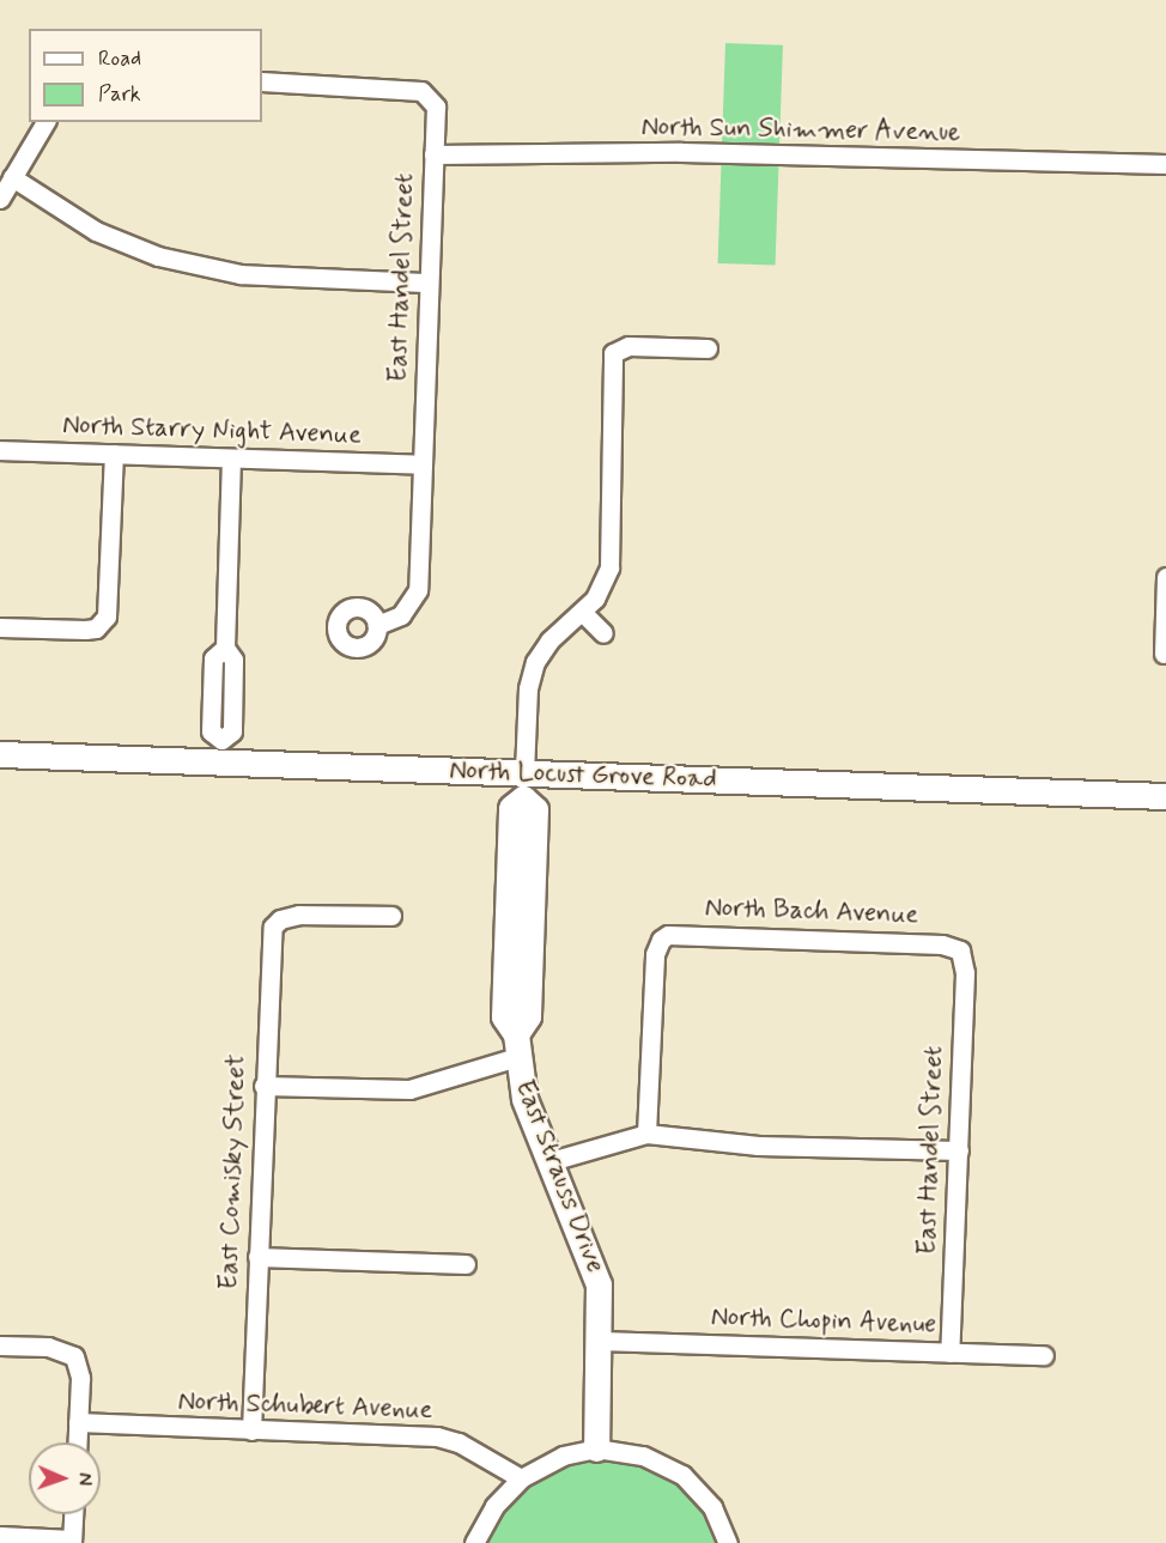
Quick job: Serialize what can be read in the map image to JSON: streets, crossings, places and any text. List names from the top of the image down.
{
  "streets": {
    "main road": ["North Locust Grove Road", "East Strauss Drive"],
    "street": [
      "North Sun Shimmer Avenue",
      "East Handel Street",
      "North Starry Night Avenue",
      "North Bach Avenue",
      "East Comisky Street",
      "North Chopin Avenue",
      "North Schubert Avenue"
    ]
  },
  "crossings": [
    ["North Sun Shimmer Avenue", "East Handel Street"],
    ["East Handel Street", "North Starry Night Avenue"],
    ["East Handel Street", "North Bach Avenue"],
    ["East Handel Street", "North Chopin Avenue"],
    ["North Locust Grove Road", "East Strauss Drive"],
    ["East Comisky Street", "North Schubert Avenue"],
    ["East Strauss Drive", "North Chopin Avenue"]
  ],
  "legend": ["Road", "Park"],
  "north": "right"
}
